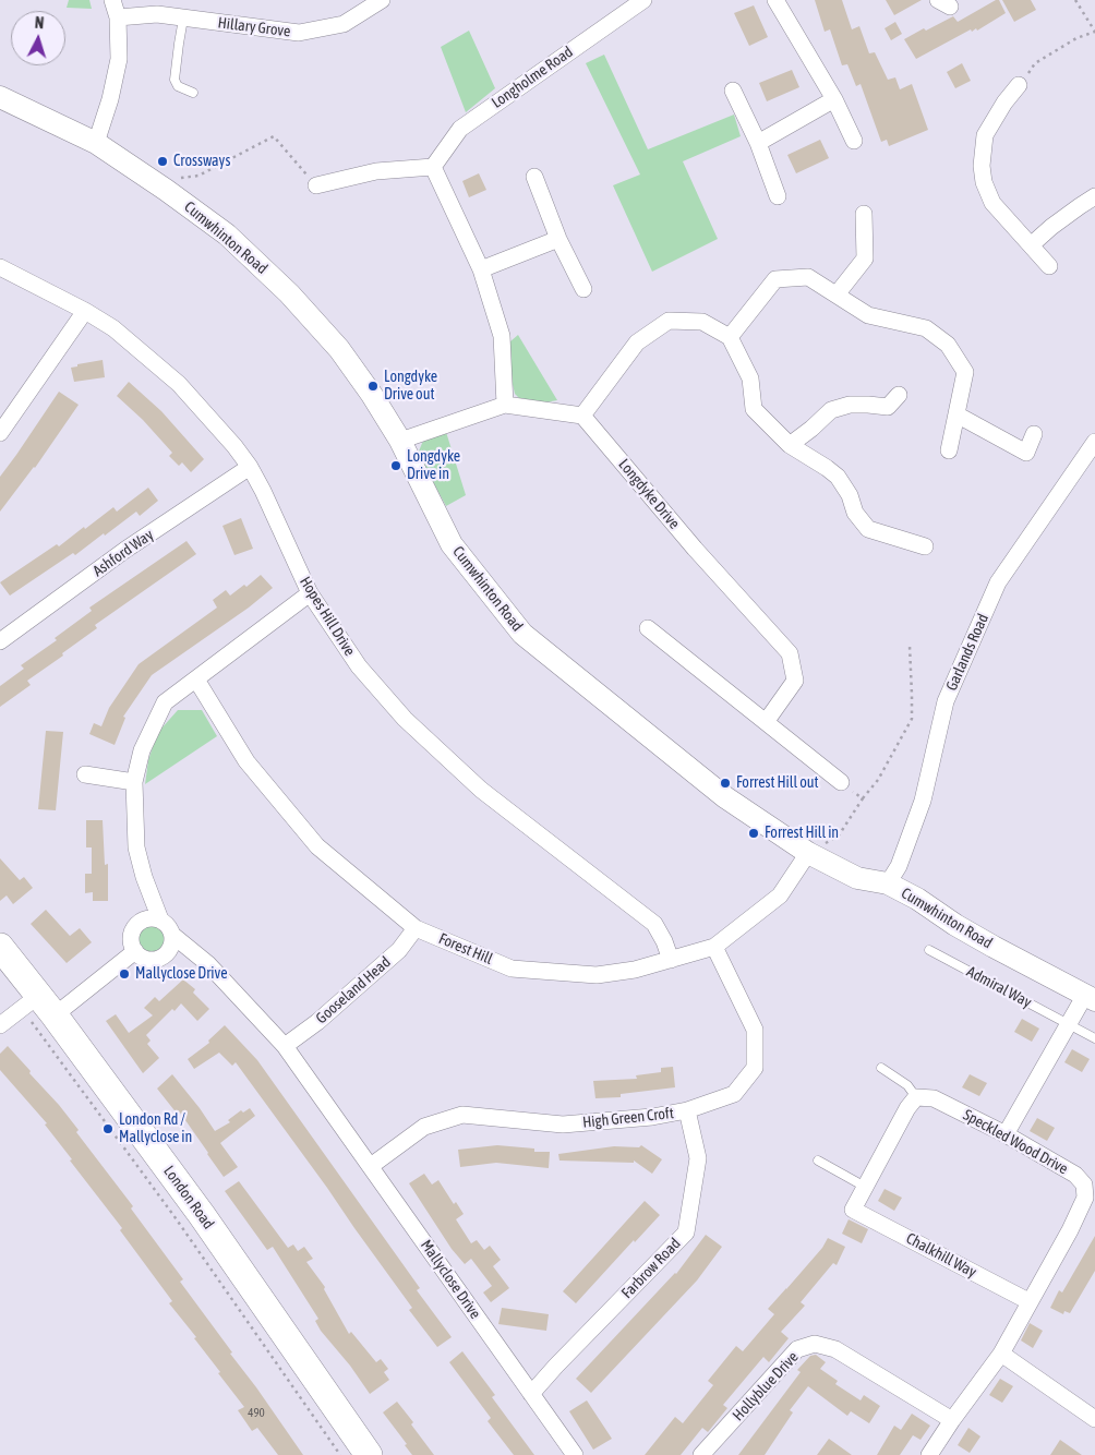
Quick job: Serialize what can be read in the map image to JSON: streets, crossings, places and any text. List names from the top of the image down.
{
  "streets": {
    "main road": ["London Road"],
    "street": [
      "Hillary Grove",
      "Longholme Road",
      "Cumwhinton Road",
      "Longdyke Drive",
      "Ashford Way",
      "Hopes Hill Drive",
      "Garlands Road",
      "Forest Hill",
      "Gooseland Head",
      "High Green Croft",
      "Speckled Wood Drive",
      "Chalkhill Way",
      "Farbrow Road",
      "Mallyclose Drive",
      "Hollyblue Drive"
    ],
    "lane": ["Admiral Way"]
  },
  "crossings": [
    ["Cumwhinton Road", "Garlands Road"],
    ["Cumwhinton Road", "Forest Hill"],
    ["Ashford Way", "Hopes Hill Drive"],
    ["Hopes Hill Drive", "Forest Hill"],
    ["Hopes Hill Drive", "Mallyclose Drive"],
    ["Forest Hill", "Gooseland Head"],
    ["Forest Hill", "High Green Croft"],
    ["Forest Hill", "Mallyclose Drive"],
    ["Gooseland Head", "Mallyclose Drive"],
    ["High Green Croft", "Farbrow Road"],
    ["High Green Croft", "Mallyclose Drive"],
    ["Speckled Wood Drive", "Chalkhill Way"],
    ["Farbrow Road", "Mallyclose Drive"]
  ],
  "places": [
    "Crossways",
    "Longdyke Drive out",
    "Longdyke Drive in",
    "Forrest Hill out",
    "Forrest Hill in",
    "Mallyclose Drive",
    "London Rd / Mallyclose in"
  ],
  "house_numbers": ["490"],
  "north": "top"
}
